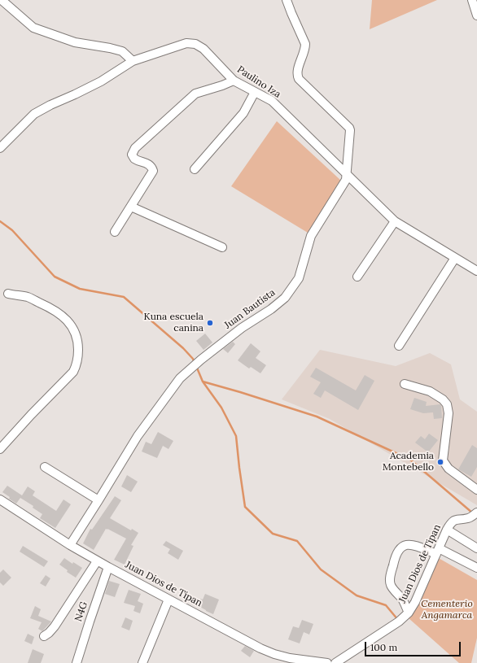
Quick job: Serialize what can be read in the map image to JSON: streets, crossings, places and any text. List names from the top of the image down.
{
  "streets": {
    "street": [
      "Paulino Iza",
      "Juan Bautista",
      "Juan Dios de Tipan",
      "N4G"
    ]
  },
  "crossings": [
    ["Paulino Iza", "Juan Bautista"],
    ["Juan Bautista", "Juan Dios de Tipan"],
    ["Juan Dios de Tipan", "N4G"]
  ],
  "parks": ["Cementerio Angamarca"],
  "places": ["Kuna escuela canina", "Academia Montebello"],
  "scale_bar": "100 m"
}
